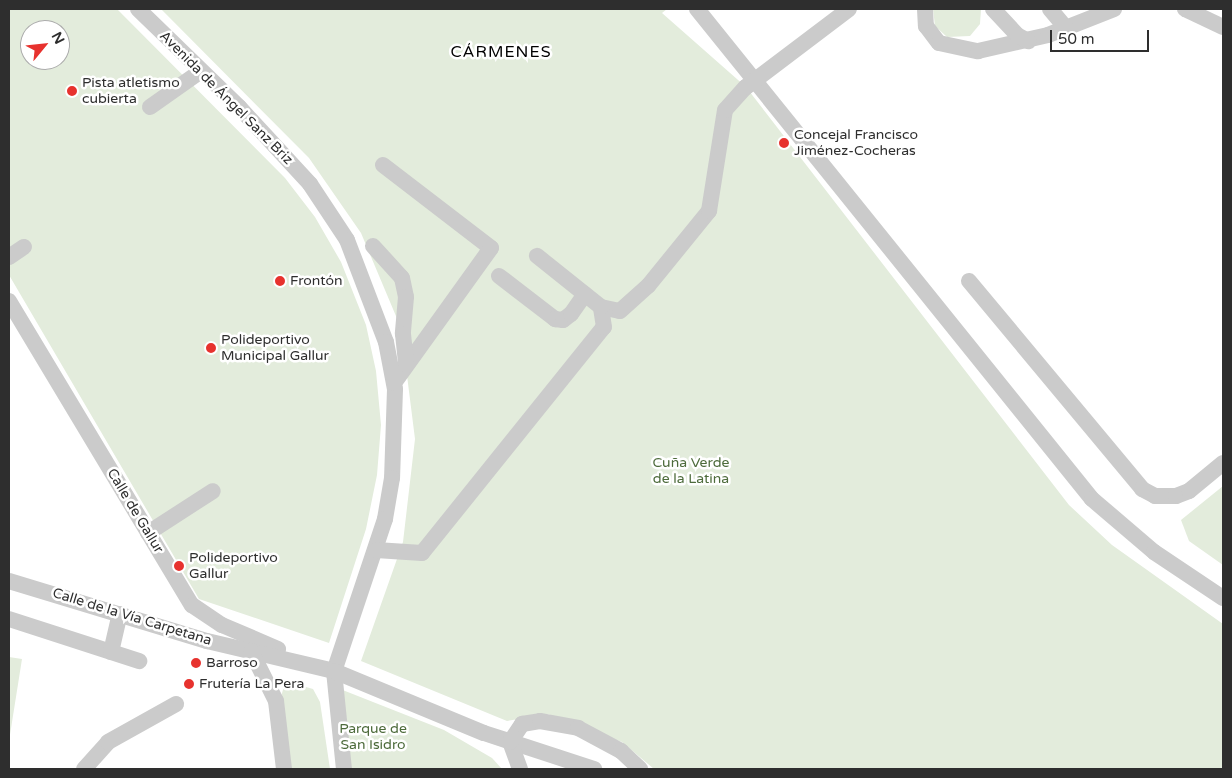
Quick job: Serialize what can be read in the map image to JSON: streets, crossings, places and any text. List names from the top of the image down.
{
  "streets": {
    "street": ["Avenida de Ángel Sanz Briz", "Calle de Gallur", "Calle de la Vía Carpetana"]
  },
  "crossings": [
    ["Avenida de Ángel Sanz Briz", "Calle de la Vía Carpetana"],
    ["Calle de Gallur", "Calle de la Vía Carpetana"]
  ],
  "districts": ["CÁRMENES"],
  "parks": ["Cuña Verde de la Latina", "Parque de San Isidro"],
  "places": [
    "Pista atletismo cubierta",
    "Concejal Francisco Jiménez-Cocheras",
    "Frontón",
    "Polideportivo Municipal Gallur",
    "Polideportivo Gallur",
    "Barroso",
    "Frutería La Pera"
  ],
  "scale_bar": "50 m",
  "north": "top right"
}
